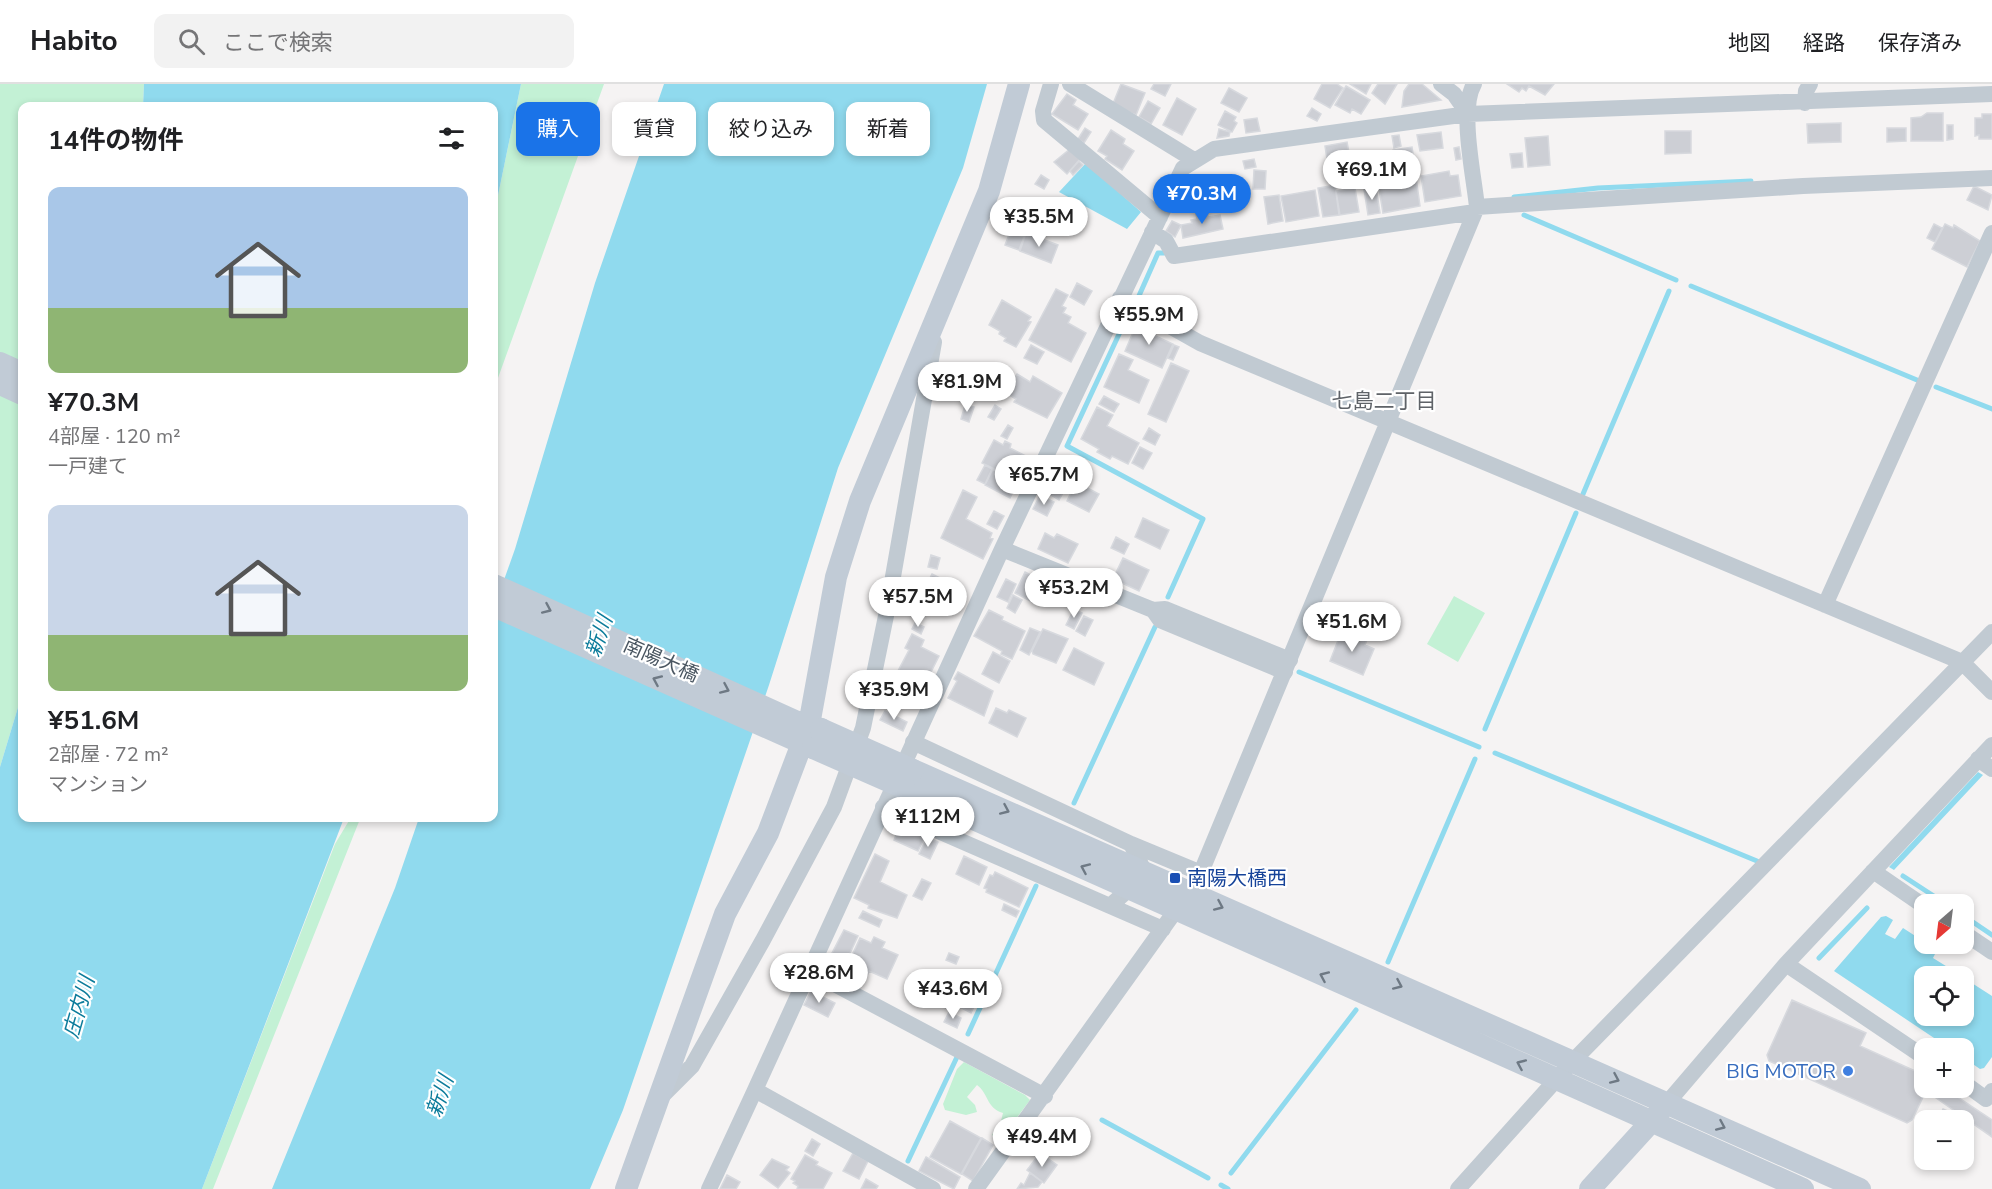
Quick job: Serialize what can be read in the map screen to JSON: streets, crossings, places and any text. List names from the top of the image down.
{
  "streets": {
    "street": ["南陽大橋"]
  },
  "districts": ["七島二丁目"],
  "water": ["新川", "庄内川"],
  "places": {
    "transit": ["南陽大橋西"],
    "other": ["BIG MOTOR"]
  },
  "north": "bottom left",
  "page": {
    "header": "Habito",
    "search": "ここで検索",
    "nav": ["地図", "経路", "保存済み"],
    "chip": [
      "購入",
      "賃貸",
      "絞り込み",
      "新着"
    ],
    "heading": "14件の物件",
    "price": [
      "¥69.1M",
      "¥70.3M",
      "¥35.5M",
      "¥55.9M",
      "¥81.9M",
      "¥65.7M",
      "¥53.2M",
      "¥57.5M",
      "¥51.6M",
      "¥35.9M",
      "¥112M",
      "¥28.6M",
      "¥43.6M",
      "¥49.4M"
    ],
    "list": [
      {
        "name": "¥70.3M",
        "note": "4部屋 · 120 m² · 一戸建て"
      },
      {
        "name": "¥51.6M",
        "note": "2部屋 · 72 m² · マンション"
      }
    ],
    "map_buttons": ["+", "−"]
  }
}
